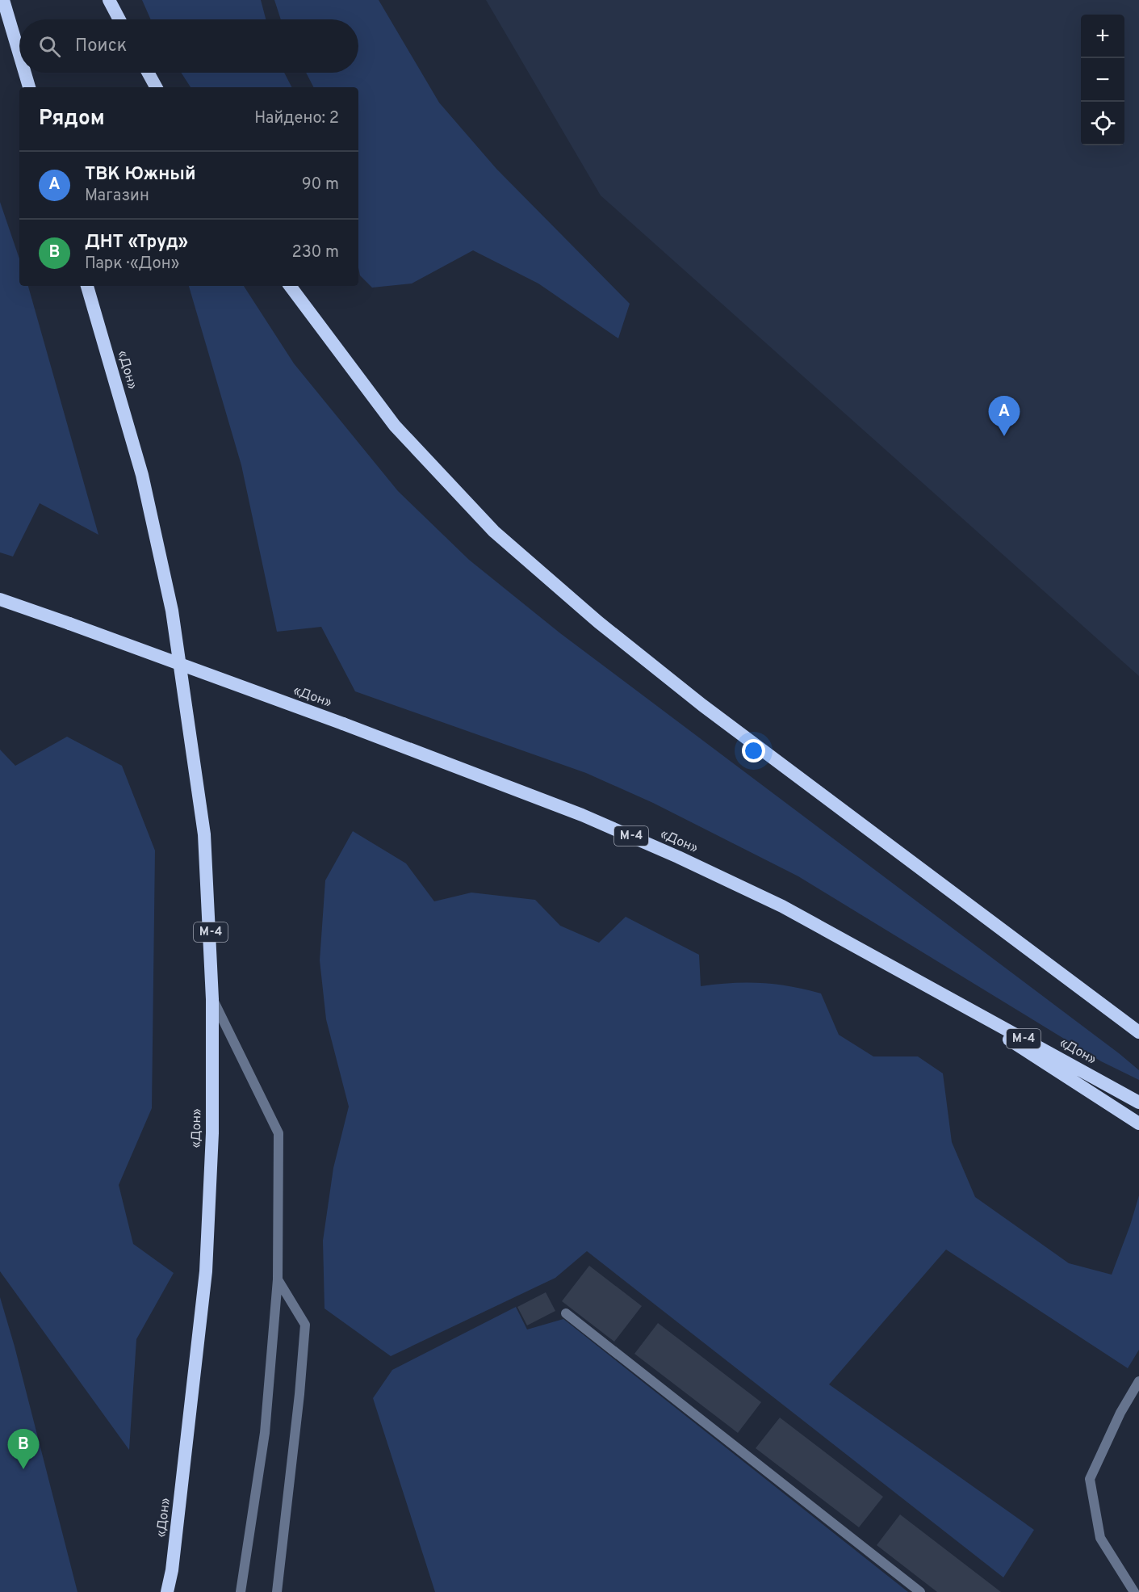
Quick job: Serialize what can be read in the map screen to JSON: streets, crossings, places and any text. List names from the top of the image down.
{
  "streets": {
    "highway": ["«Дон»", "М-4"]
  },
  "page": {
    "map_buttons": ["+", "−"],
    "search": "Поиск",
    "heading": ["Рядом", "Найдено: 2"],
    "list": [
      {
        "mark": "A",
        "name": "ТВК Южный",
        "note": "Магазин",
        "value": "90 m"
      },
      {
        "mark": "B",
        "name": "ДНТ «Труд»",
        "note": "Парк · «Дон»",
        "value": "230 m"
      }
    ],
    "pins": ["A", "B"]
  }
}
